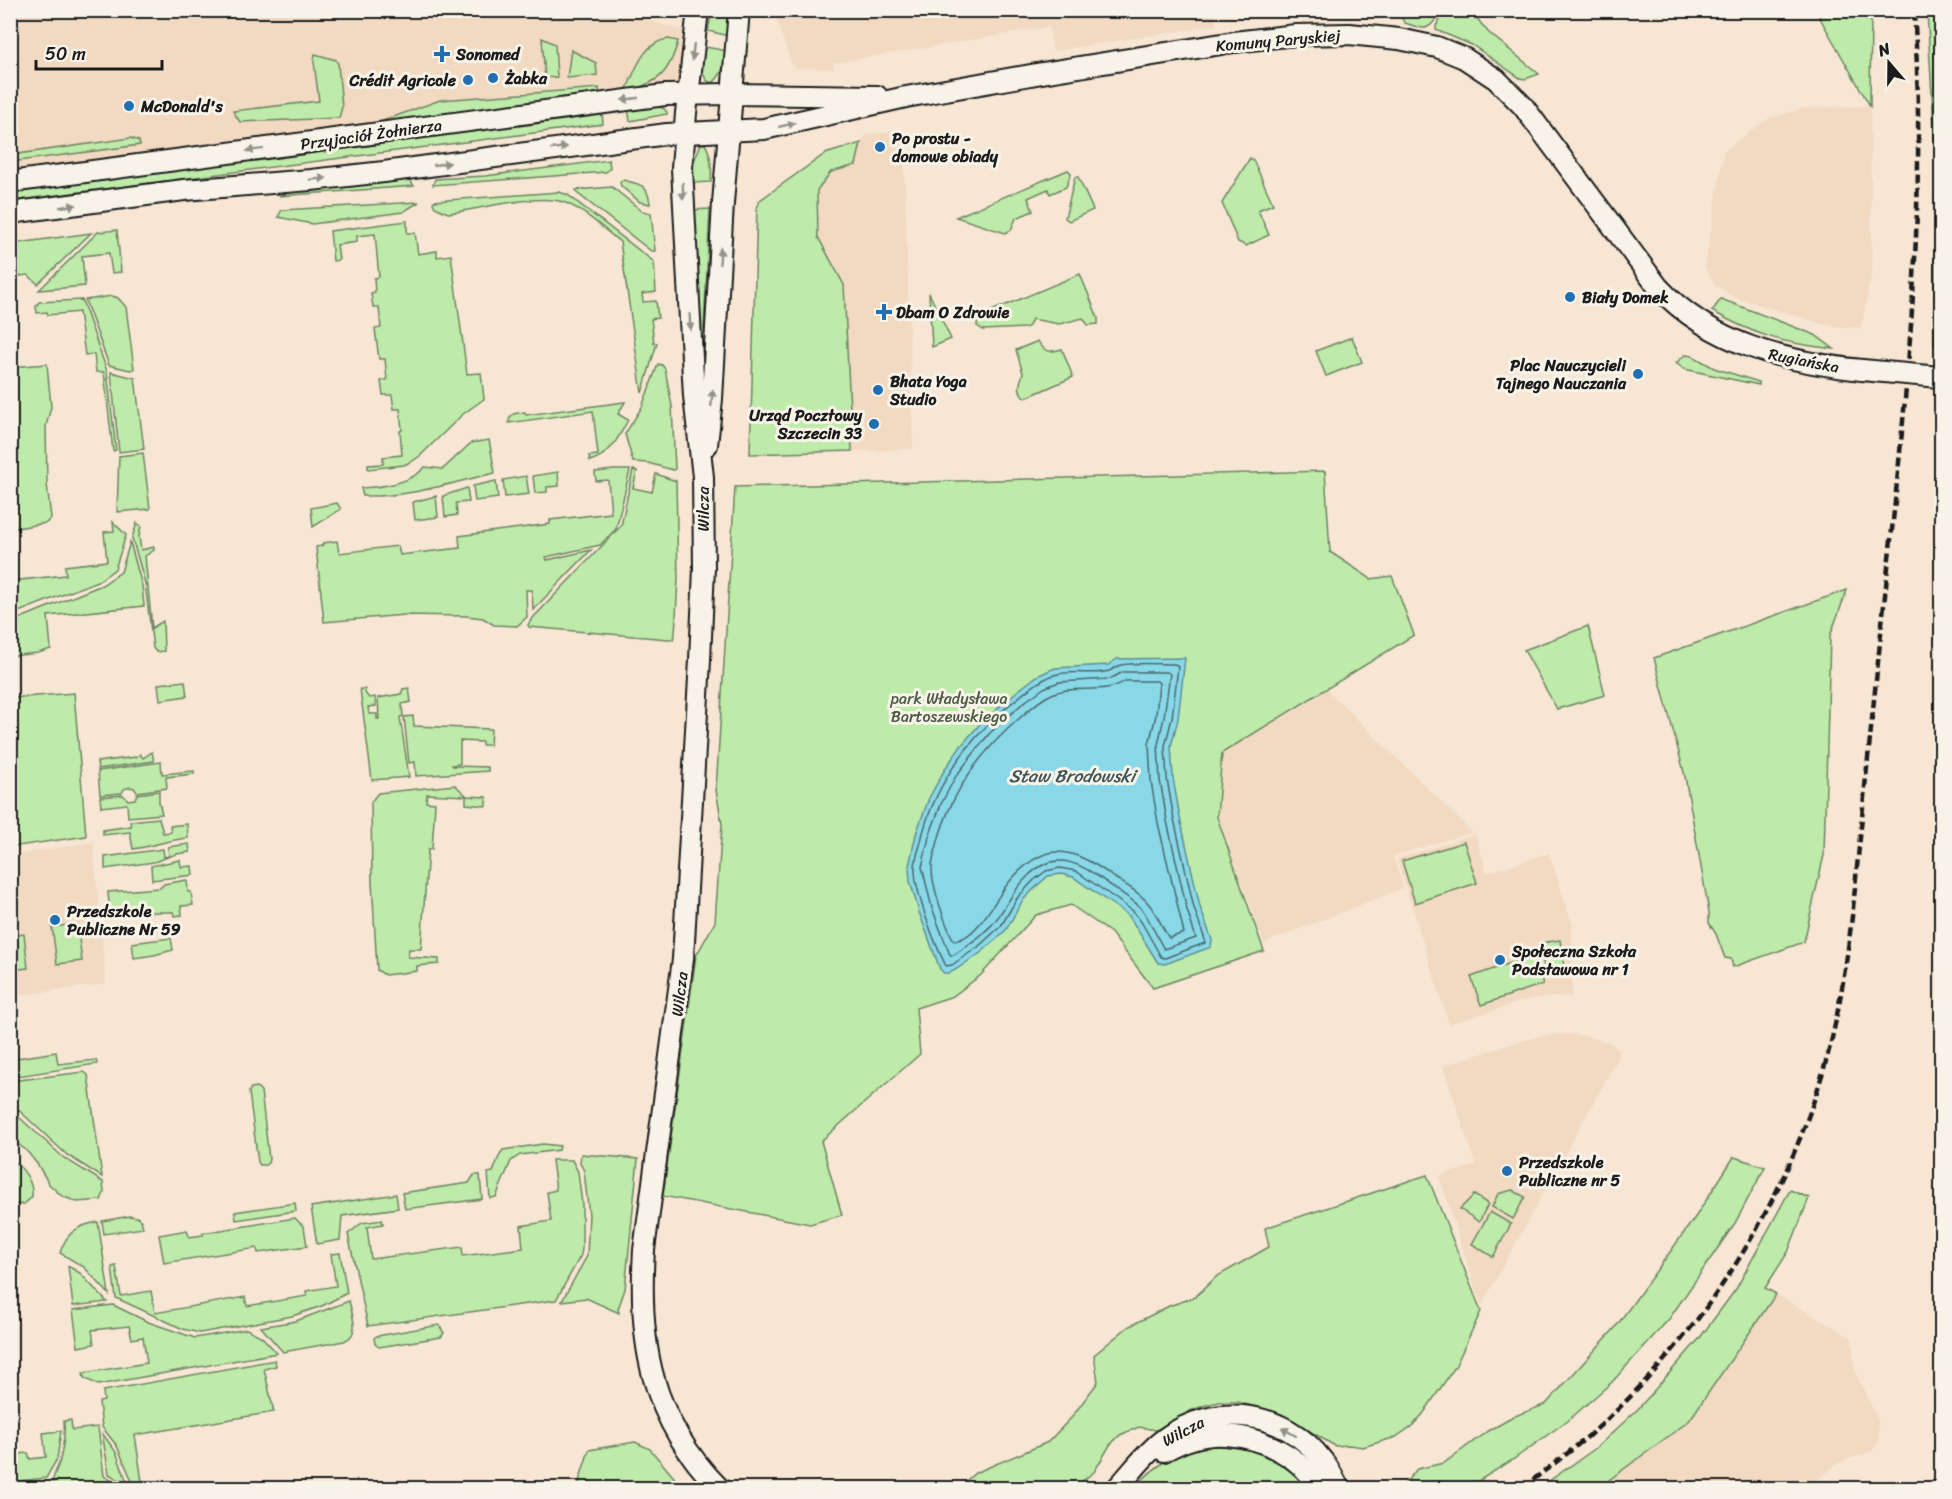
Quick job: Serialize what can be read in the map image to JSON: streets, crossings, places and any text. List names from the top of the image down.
{
  "streets": {
    "street": [
      "Komuny Paryskiej",
      "Przyjaciół Żołnierza",
      "Rugiańska",
      "Wilcza"
    ]
  },
  "crossings": [
    ["Komuny Paryskiej", "Przyjaciół Żołnierza"],
    ["Komuny Paryskiej", "Rugiańska"],
    ["Komuny Paryskiej", "Wilcza"],
    ["Przyjaciół Żołnierza", "Wilcza"]
  ],
  "water": ["Staw Brodowski"],
  "parks": ["park Władysława Bartoszewskiego"],
  "places": {
    "health": ["Sonomed", "Dbam O Zdrowie"],
    "other": [
      "Żabka",
      "Crédit Agricole",
      "McDonald's",
      "Po prostu - domowe obiady",
      "Biały Domek",
      "Plac Nauczycieli Tajnego Nauczania",
      "Bhata Yoga Studio",
      "Urząd Pocztowy Szczecin 33",
      "Przedszkole Publiczne Nr 59",
      "Społeczna Szkoła Podstawowa nr 1",
      "Przedszkole Publiczne nr 5"
    ]
  },
  "scale_bar": "50 m",
  "north": "top"
}
